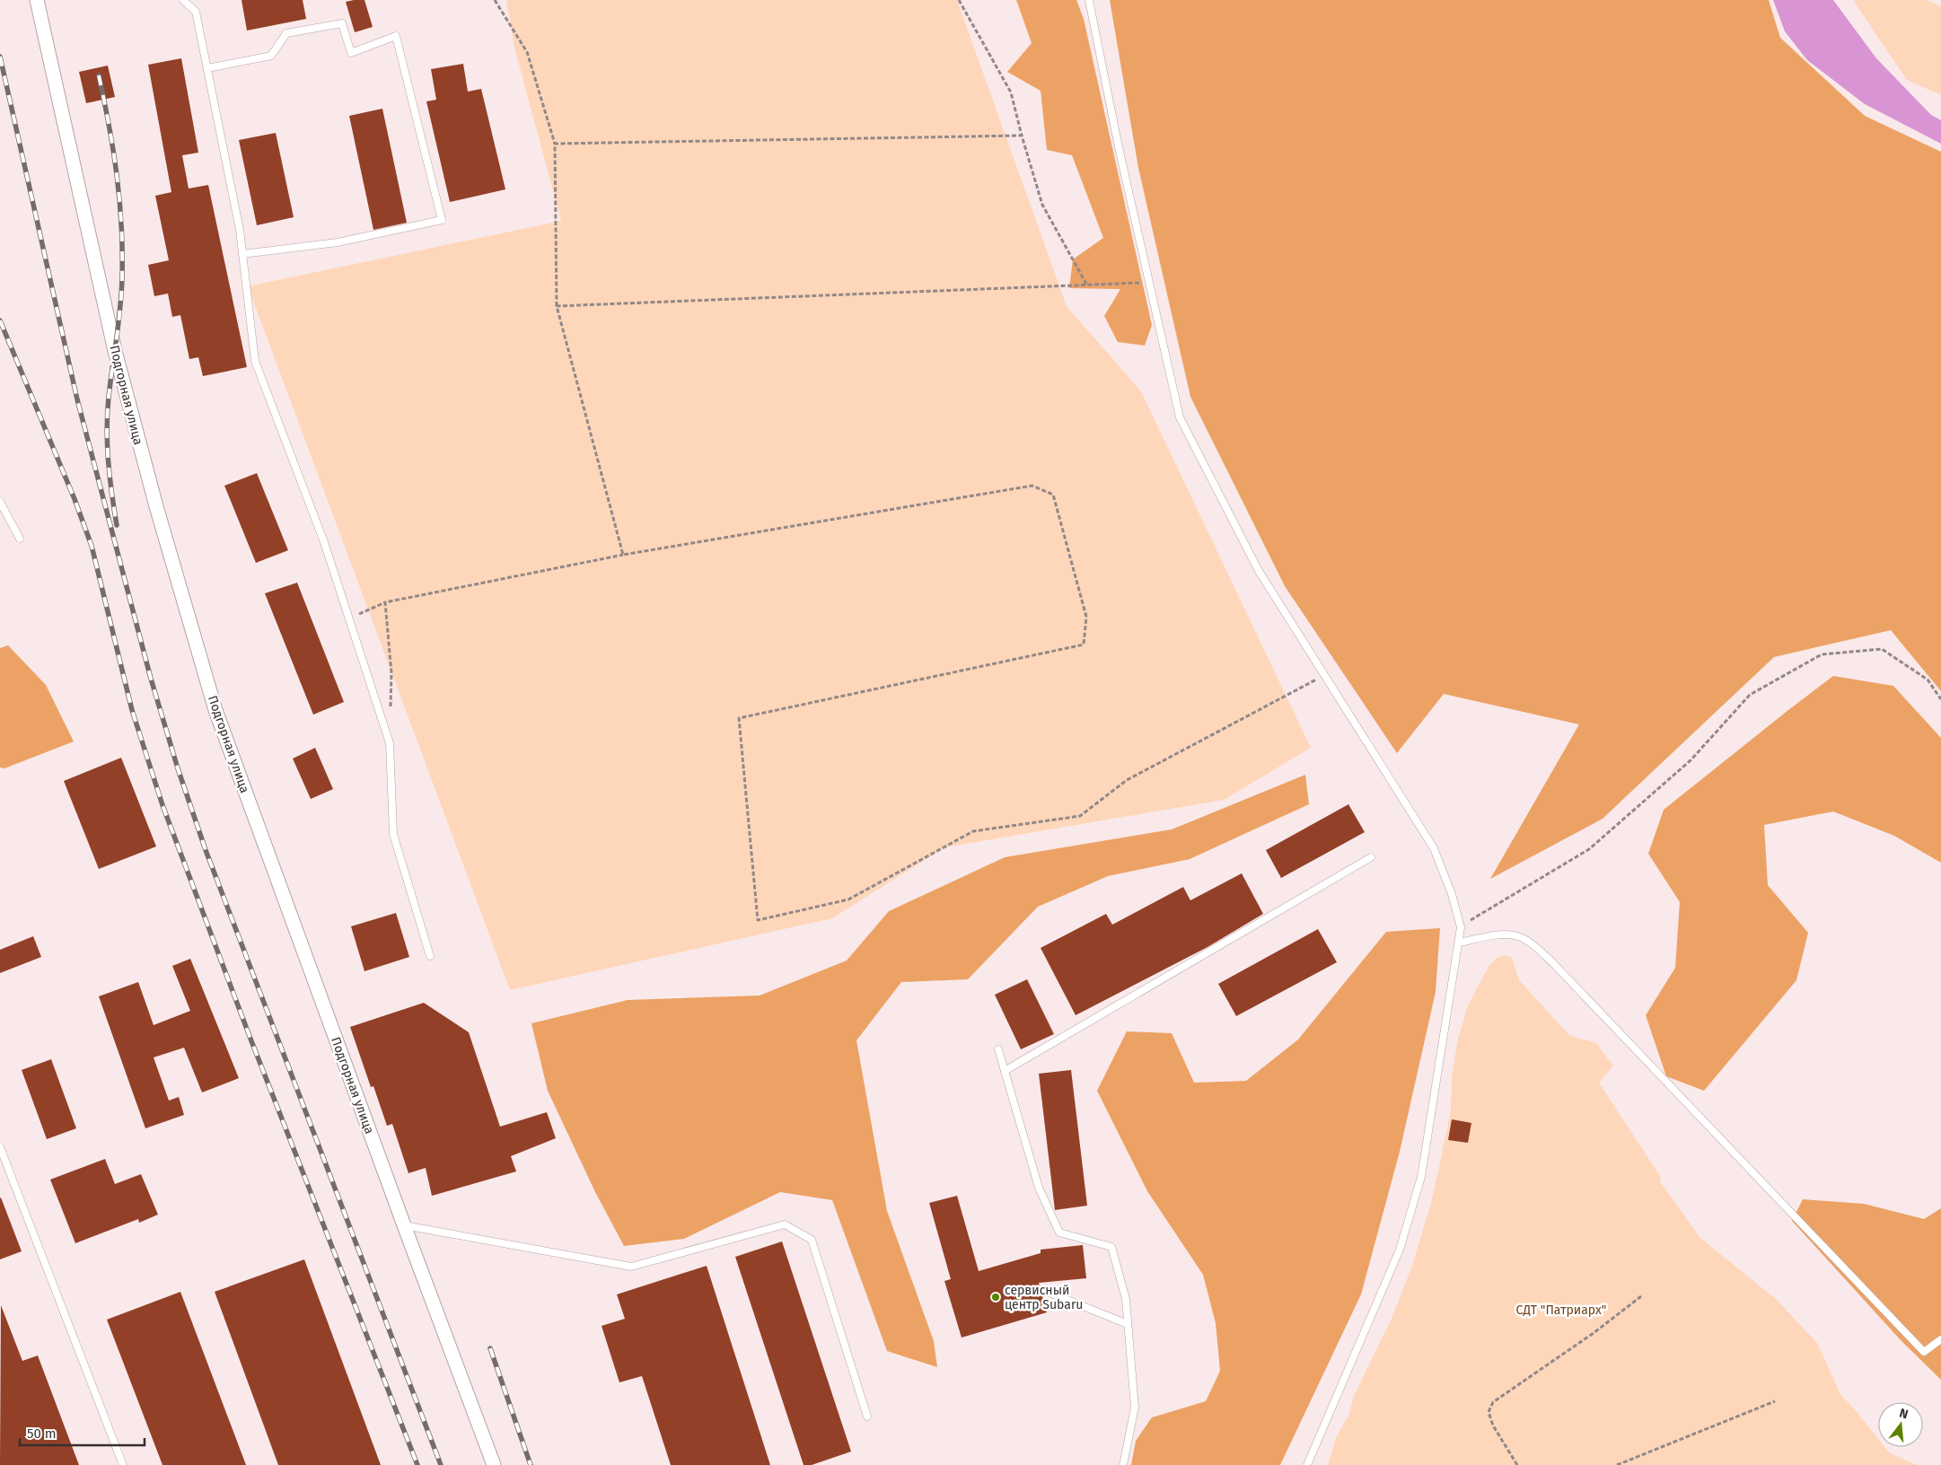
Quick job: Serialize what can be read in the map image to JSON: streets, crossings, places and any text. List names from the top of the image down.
{
  "streets": {
    "street": ["Подгорная улица"]
  },
  "parks": ["СДТ \"Патриарх\""],
  "places": ["сервисный центр Subaru"],
  "scale_bar": "50 m",
  "north": "top"
}
